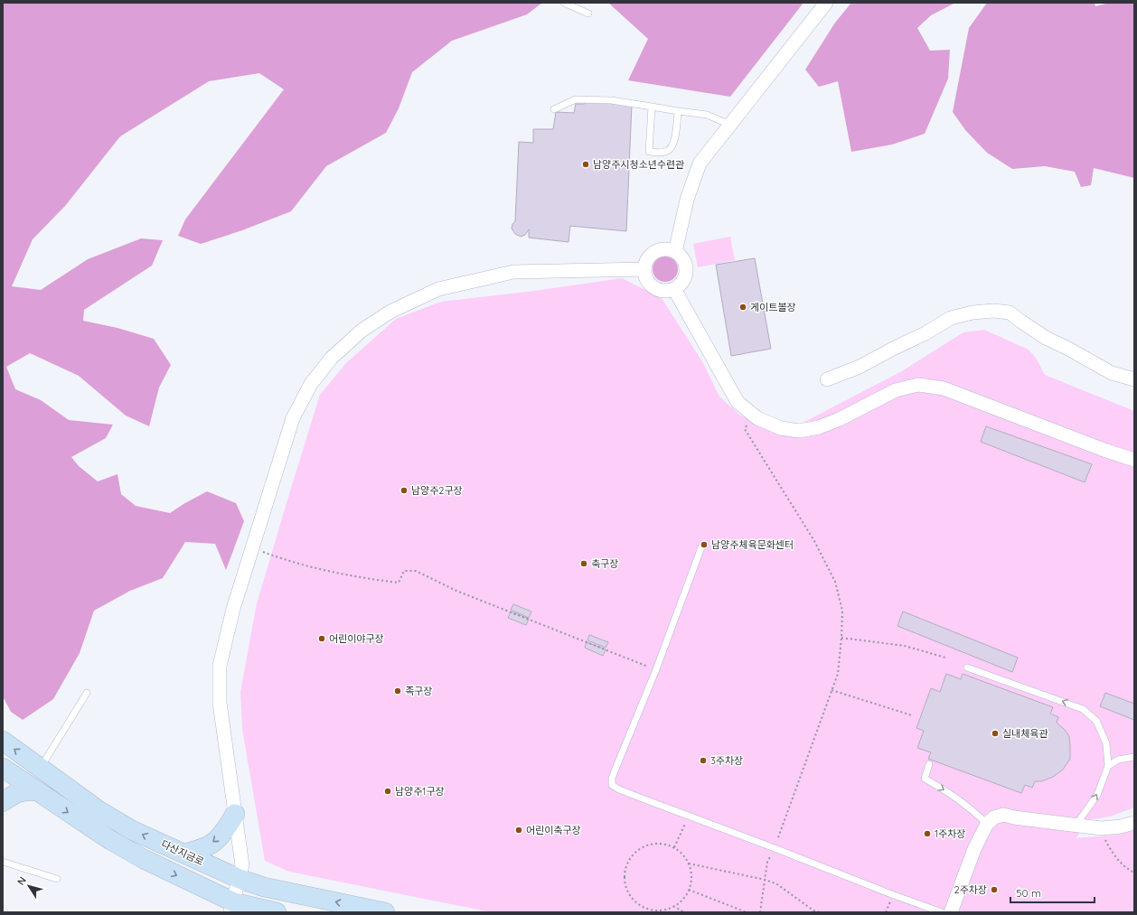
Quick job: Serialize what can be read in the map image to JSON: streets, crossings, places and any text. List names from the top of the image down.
{
  "streets": {
    "street": ["다산지금로"]
  },
  "places": [
    "남양주시청소년수련관",
    "게이트볼장",
    "남양주2구장",
    "남양주체육문화센터",
    "축구장",
    "어린이야구장",
    "족구장",
    "실내체육관",
    "3주차장",
    "남양주1구장",
    "어린이축구장",
    "1주차장",
    "2주차장"
  ],
  "scale_bar": "50 m",
  "north": "top left"
}
